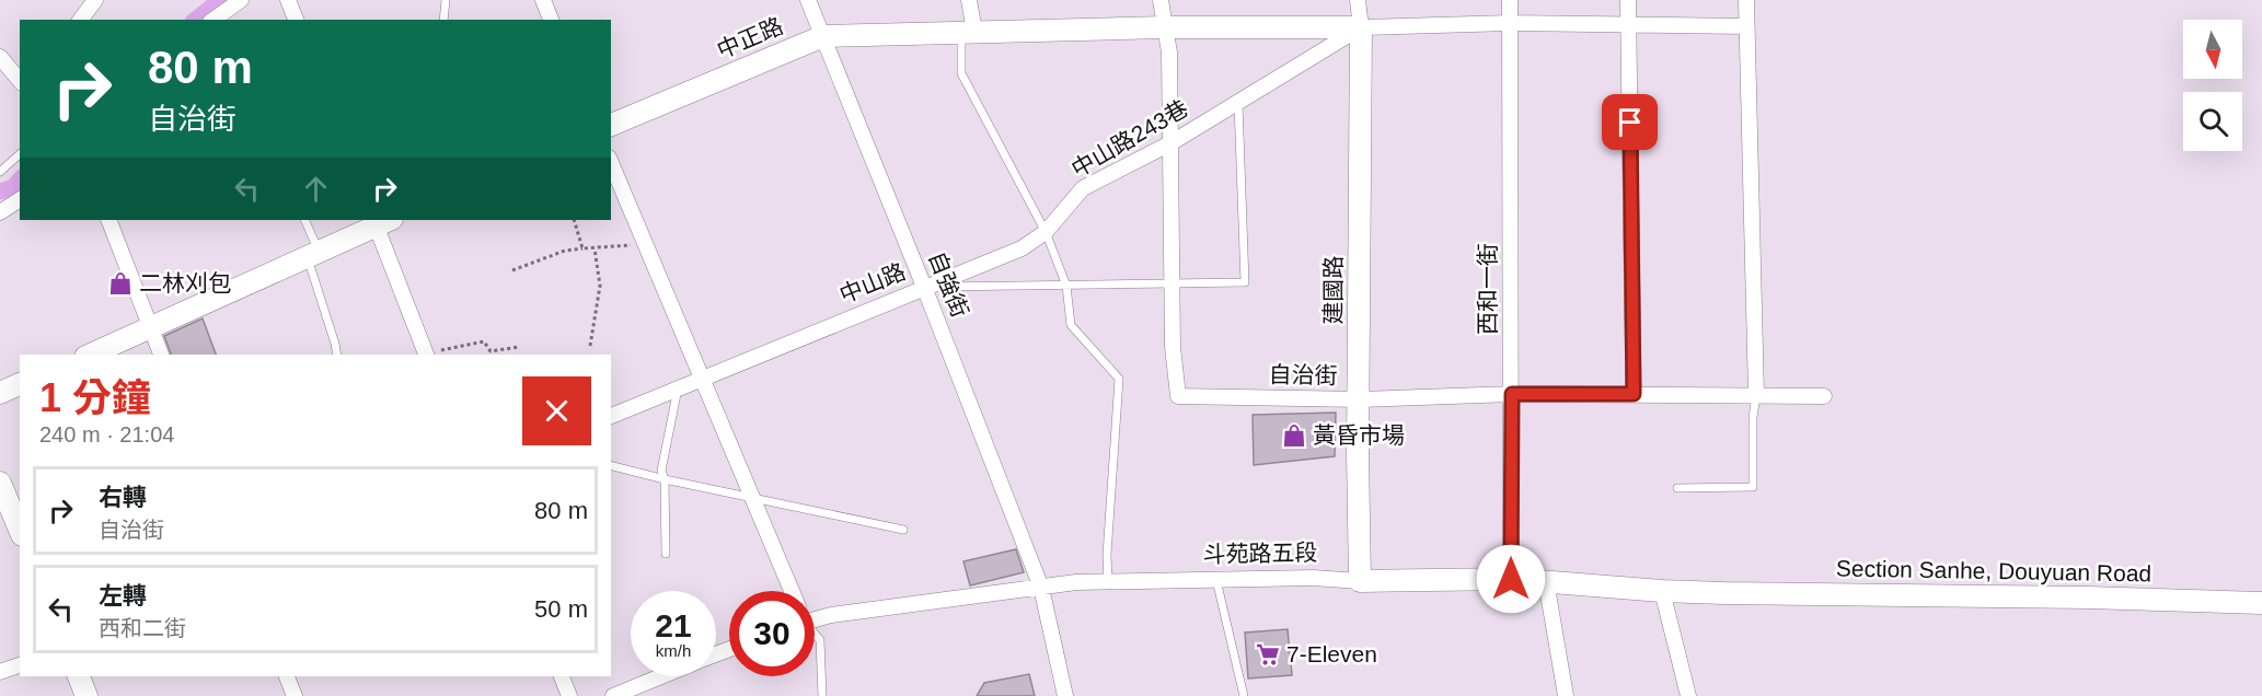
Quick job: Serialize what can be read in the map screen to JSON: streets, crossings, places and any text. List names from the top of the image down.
{
  "streets": {
    "main road": [
      "中正路",
      "建國路",
      "斗苑路五段",
      "Section Sanhe, Douyuan Road"
    ],
    "street": [
      "中山路243巷",
      "中山路",
      "自強街",
      "西和一街",
      "自治街"
    ]
  },
  "crossings": [
    ["中正路", "中山路243巷"],
    ["中正路", "自強街"],
    ["中正路", "西和一街"],
    ["中正路", "建國路"],
    ["中正路", "自治街"],
    ["中山路243巷", "中山路"],
    ["中山路243巷", "自強街"],
    ["中山路243巷", "建國路"],
    ["中山路243巷", "自治街"],
    ["中山路", "自強街"],
    ["中山路", "自治街"],
    ["自強街", "斗苑路五段"],
    ["西和一街", "自治街"],
    ["西和一街", "斗苑路五段"],
    ["建國路", "自治街"],
    ["建國路", "斗苑路五段"],
    ["斗苑路五段", "Section Sanhe, Douyuan Road"]
  ],
  "places": {
    "shop": ["二林刈包", "黃昏市場"],
    "supermarket": ["7-Eleven"]
  },
  "north": "bottom",
  "page": {
    "turn": ["80 m", "自治街"],
    "heading": ["1 分鐘", "240 m · 21:04"],
    "list": [
      {
        "name": "右轉",
        "note": "自治街",
        "value": "80 m"
      },
      {
        "name": "左轉",
        "note": "西和二街",
        "value": "50 m"
      }
    ],
    "speed": "21 km/h",
    "limit": "30"
  }
}
